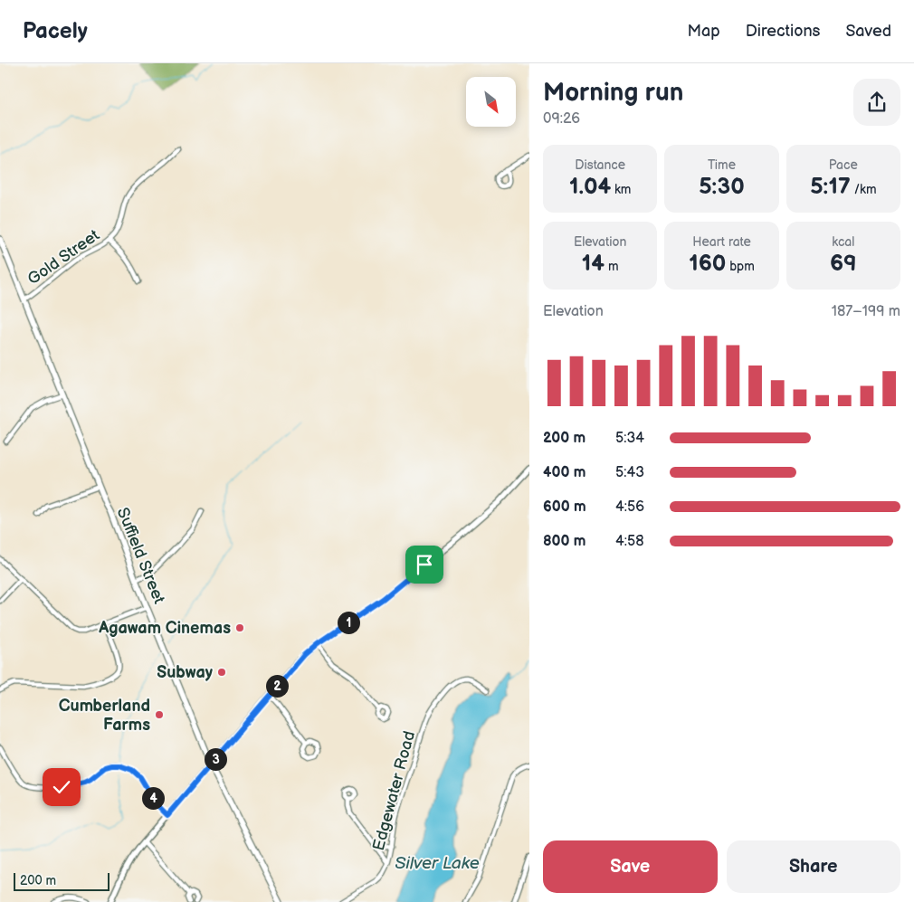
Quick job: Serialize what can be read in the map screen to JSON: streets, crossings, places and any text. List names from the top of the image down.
{
  "streets": {
    "main road": ["Suffield Street"],
    "street": ["Gold Street", "Edgewater Road"]
  },
  "crossings": [
    ["Gold Street", "Suffield Street"]
  ],
  "water": ["Silver Lake"],
  "places": ["Agawam Cinemas", "Subway", "Cumberland Farms"],
  "scale_bar": "200 m",
  "north": "bottom right",
  "page": {
    "header": "Pacely",
    "nav": ["Map", "Directions", "Saved"],
    "heading": ["Morning run", "09:26"],
    "stats": [
      ["Distance", "1.04 km"],
      ["Time", "5:30"],
      ["Pace", "5:17 /km"],
      ["Elevation", "14 m"],
      ["Heart rate", "160 bpm"],
      ["kcal", "69"]
    ],
    "chart": ["Elevation", "187–199 m"],
    "list": [
      {
        "name": "200 m",
        "note": "5:34"
      },
      {
        "name": "400 m",
        "note": "5:43"
      },
      {
        "name": "600 m",
        "note": "4:56"
      },
      {
        "name": "800 m",
        "note": "4:58"
      }
    ],
    "pins": [
      "1",
      "2",
      "3",
      "4"
    ],
    "buttons": ["Save", "Share"],
    "scale": "200 m"
  }
}
